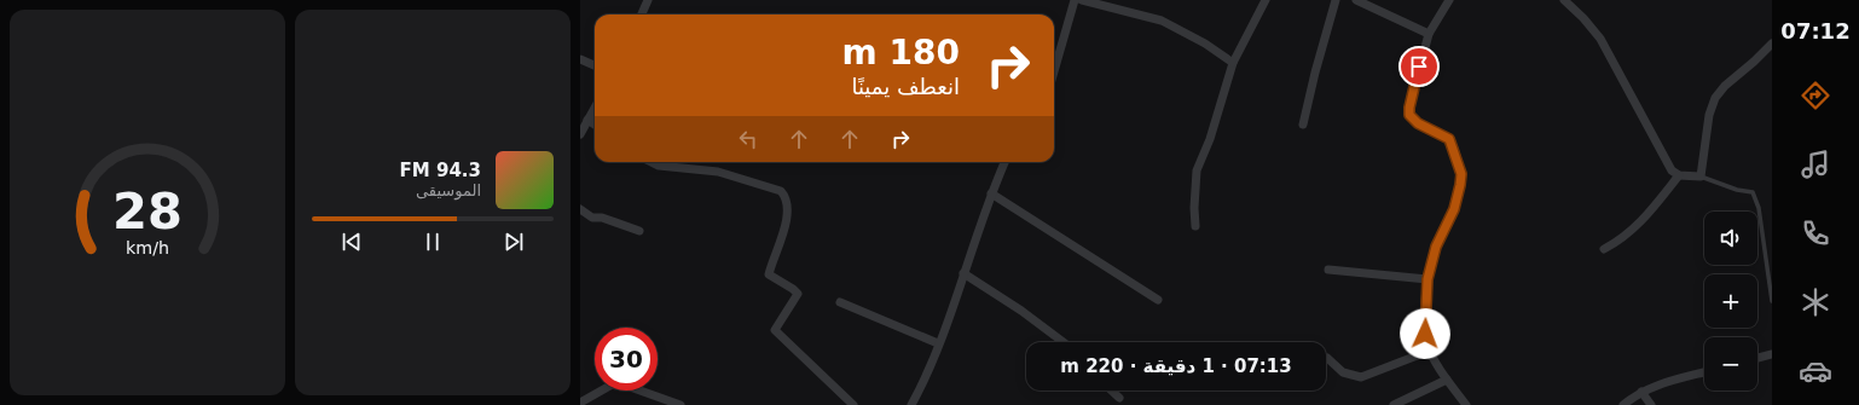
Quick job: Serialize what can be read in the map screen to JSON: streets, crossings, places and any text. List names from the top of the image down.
{
  "page": {
    "tabs": "07:12",
    "turn": ["180 m", "انعطف يمينًا"],
    "song": ["94.3 FM", "الموسيقى"],
    "map_buttons": ["+", "−"],
    "limit": "30",
    "trip": "07:13 · 1 دقيقة · 220 m",
    "gauge": ["28", "km/h"]
  }
}
